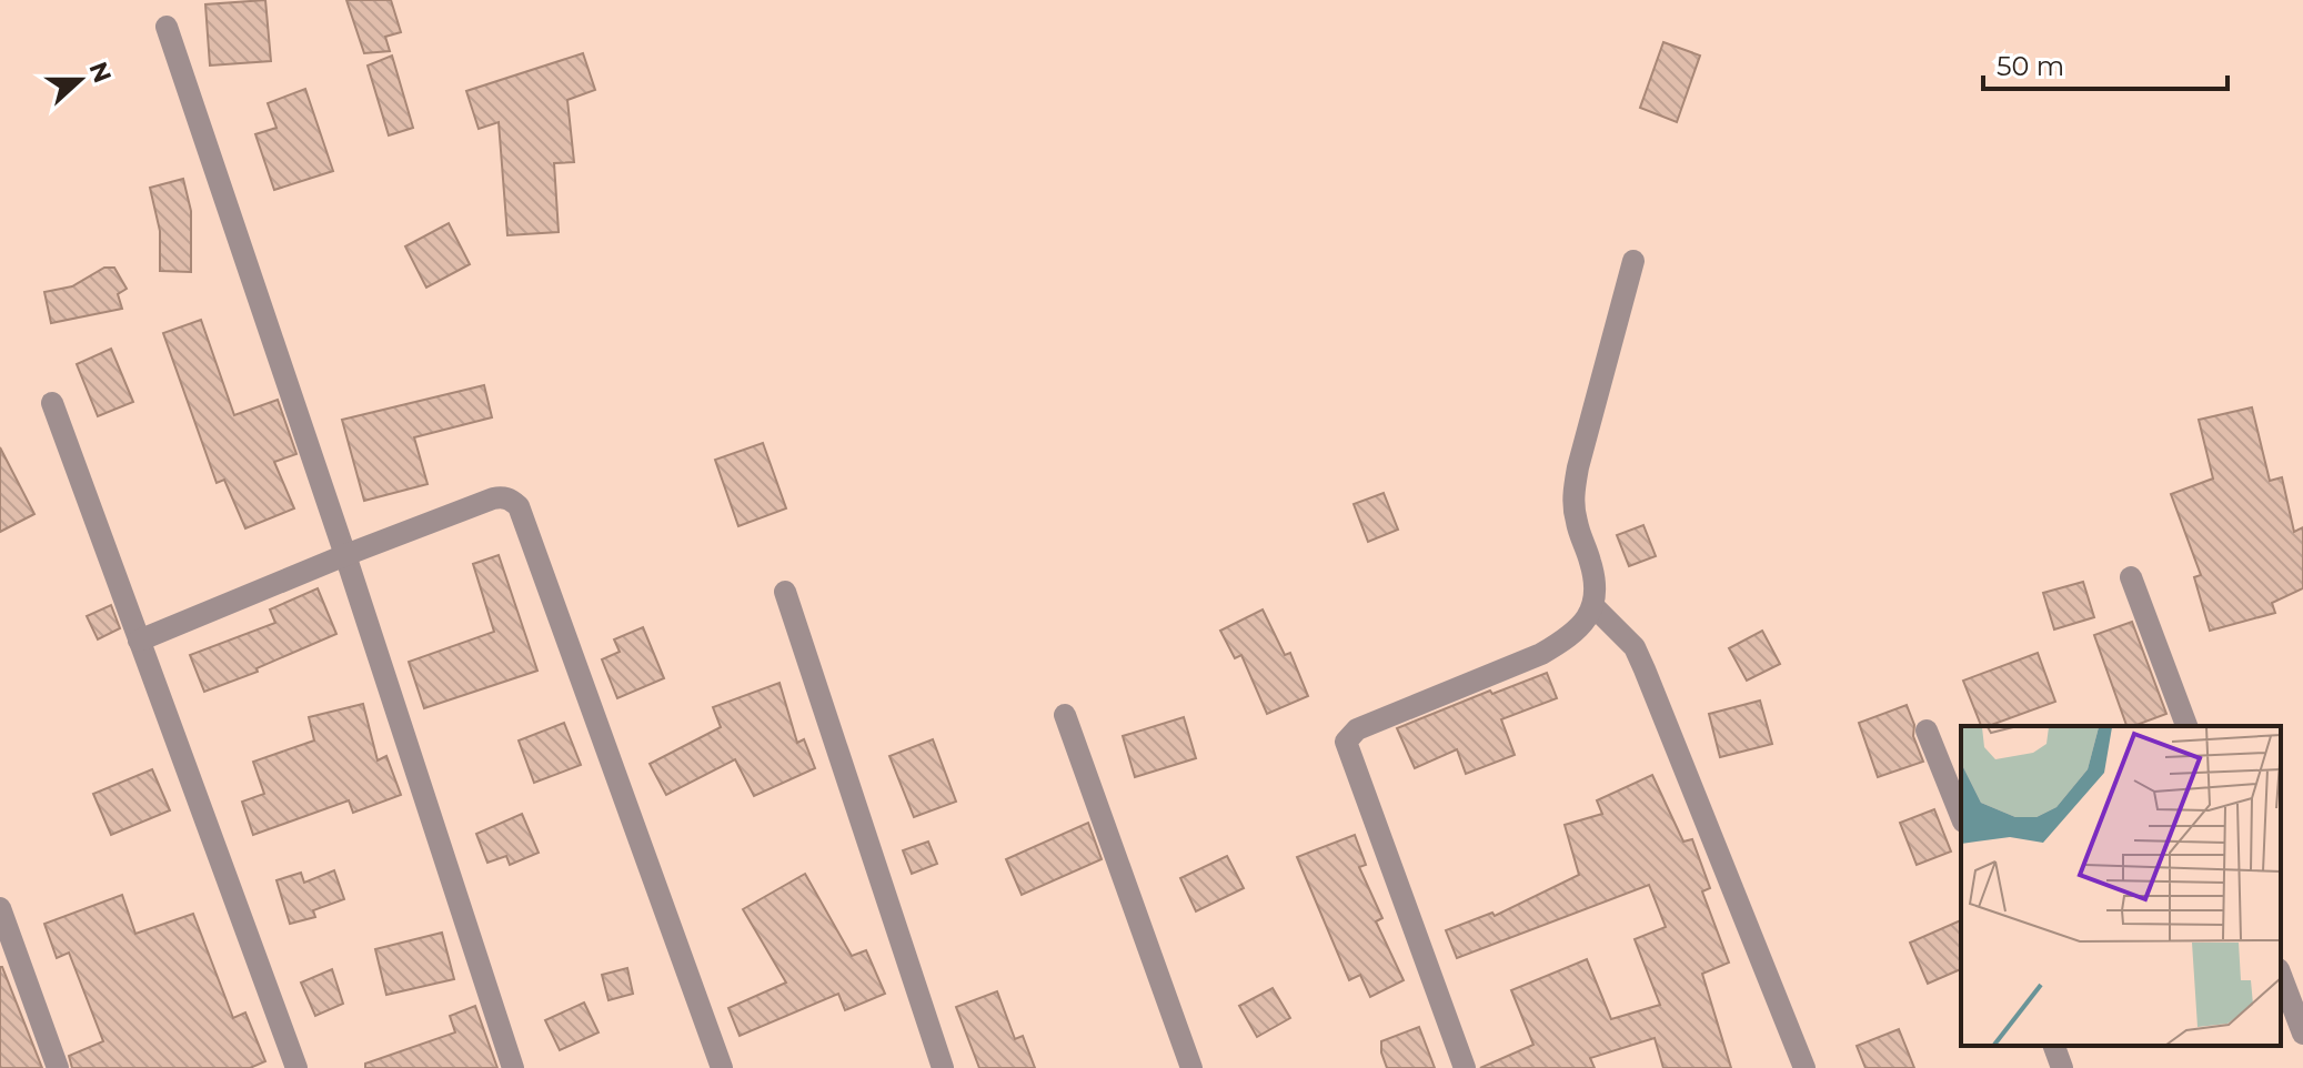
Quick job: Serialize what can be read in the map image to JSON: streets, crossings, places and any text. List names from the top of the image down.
{
  "scale_bar": "50 m",
  "north": "right"
}
